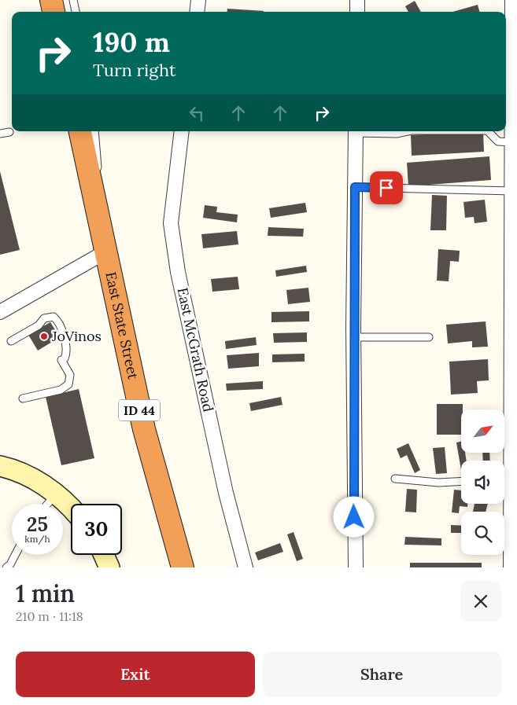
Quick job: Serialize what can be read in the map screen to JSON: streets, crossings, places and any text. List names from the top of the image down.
{
  "streets": {
    "highway": ["East State Street", "ID 44"],
    "street": ["East McGrath Road"]
  },
  "places": ["JoVinos"],
  "north": "top right",
  "page": {
    "turn": ["190 m", "Turn right"],
    "speed": "25 km/h",
    "limit": "30",
    "heading": ["1 min", "210 m · 11:18"],
    "buttons": ["Exit", "Share"]
  }
}
